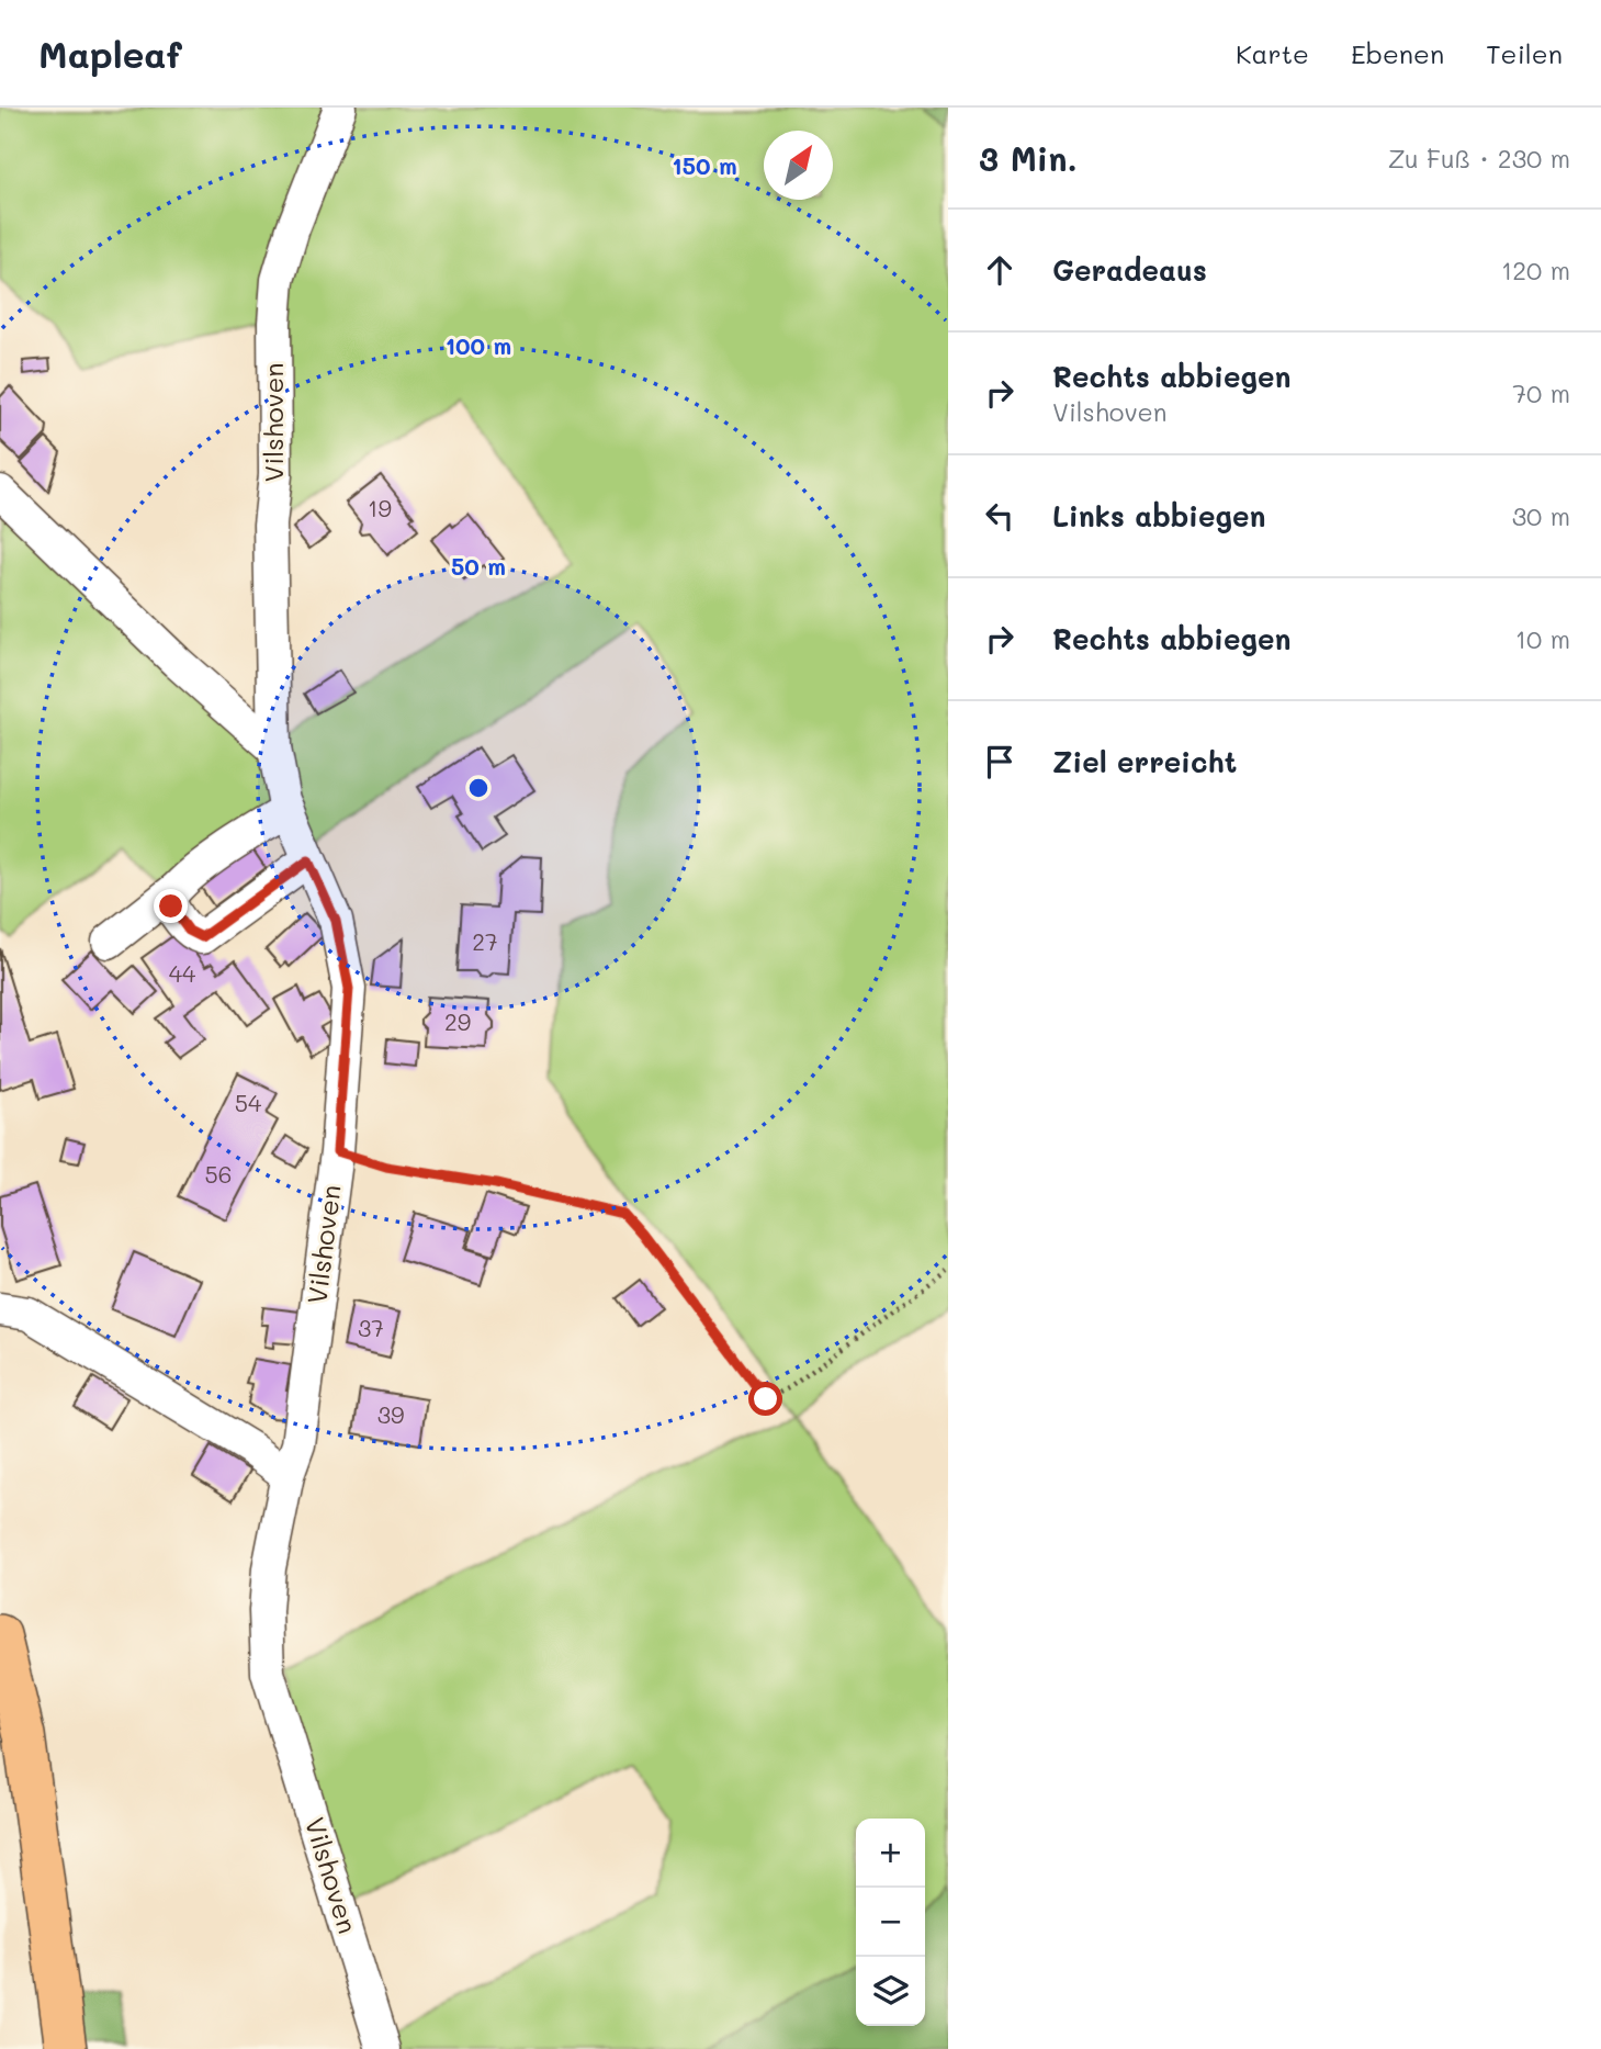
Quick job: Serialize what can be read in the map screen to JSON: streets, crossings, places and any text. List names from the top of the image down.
{
  "streets": {
    "street": ["Vilshoven"]
  },
  "house_numbers": [
    "19",
    "27",
    "44",
    "29",
    "54",
    "56",
    "37",
    "39"
  ],
  "north": "top right",
  "page": {
    "header": "Mapleaf",
    "nav": ["Karte", "Ebenen", "Teilen"],
    "heading": ["3 Min.", "Zu Fuß · 230 m"],
    "list": [
      ["Geradeaus", "120 m"],
      ["Rechts abbiegen", "Vilshoven", "70 m"],
      ["Links abbiegen", "30 m"],
      ["Rechts abbiegen", "10 m"],
      "Ziel erreicht"
    ],
    "map_buttons": ["+", "−"]
  },
  "rings": ["150 m", "100 m", "50 m"]
}
